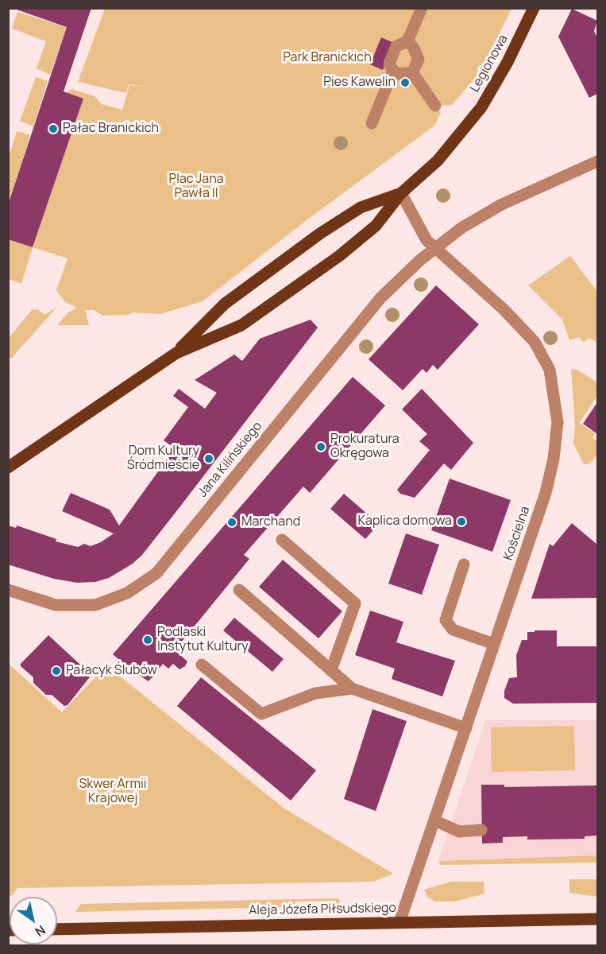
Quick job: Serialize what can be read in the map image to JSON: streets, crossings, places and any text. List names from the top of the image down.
{
  "streets": {
    "main road": ["Legionowa", "Aleja Józefa Piłsudskiego"],
    "street": ["Jana Kilińskiego", "Kościelna"]
  },
  "crossings": [
    ["Legionowa", "Kościelna"],
    ["Jana Kilińskiego", "Kościelna"],
    ["Kościelna", "Aleja Józefa Piłsudskiego"]
  ],
  "parks": ["Park Branickich", "Plac Jana Pawła II", "Skwer Armii Krajowej"],
  "places": [
    "Pies Kawelin",
    "Pałac Branickich",
    "Prokuratura Okręgowa",
    "Dom Kultury Śródmieście",
    "Kaplica domowa",
    "Marchand",
    "Podlaski Instytut Kultury",
    "Pałacyk Ślubów"
  ],
  "north": "bottom right"
}
